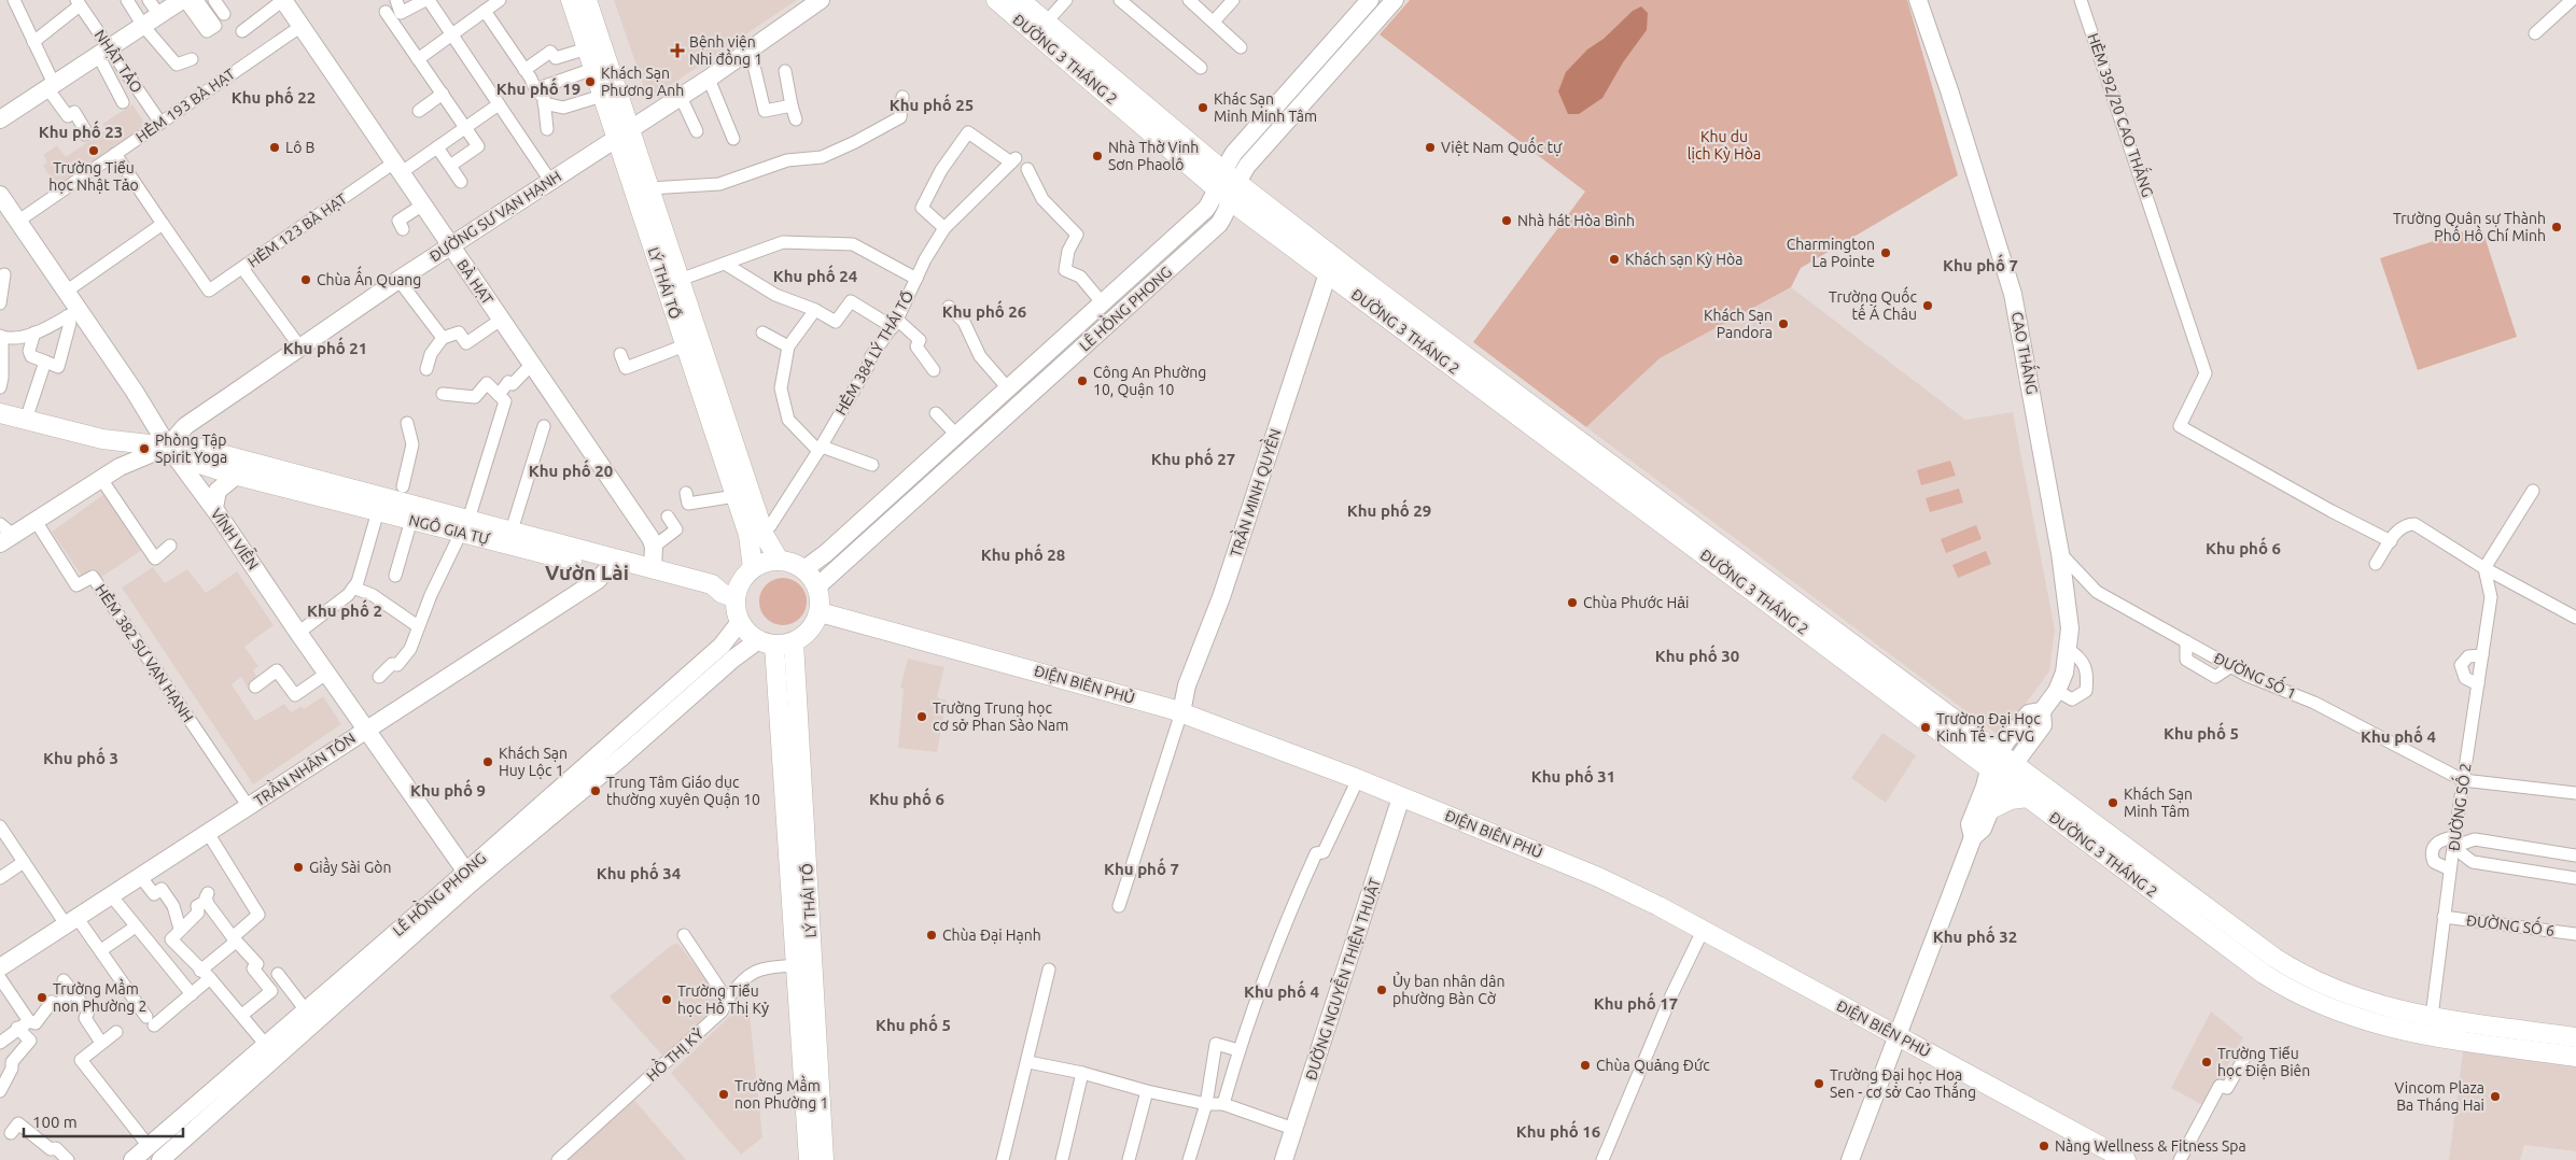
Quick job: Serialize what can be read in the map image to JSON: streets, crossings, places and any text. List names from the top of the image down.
{
  "streets": {
    "main road": [
      "ĐƯỜNG 3 THÁNG 2",
      "LÝ THÁI TỔ",
      "NGÔ GIA TỰ",
      "ĐIỆN BIÊN PHỦ"
    ],
    "street": [
      "NHẬT TẢO",
      "HẺM 193 BÀ HẠT",
      "HẺM 392/20 CAO THẮNG",
      "ĐƯỜNG SƯ VẠN HẠNH",
      "HẺM 123 BÀ HẠT",
      "BÀ HẠT",
      "LÊ HỒNG PHONG",
      "HẺM 384 LÝ THÁI TỔ",
      "CAO THẮNG",
      "TRẦN MINH QUYỀN",
      "VĨNH VIỄN",
      "HẺM 382 SƯ VẠN HẠNH",
      "ĐƯỜNG SỐ 1",
      "TRẦN NHÂN TÔN",
      "ĐƯỜNG SỐ 2",
      "ĐƯỜNG SỐ 6",
      "ĐƯỜNG NGUYỄN THIỆN THUẬT",
      "HỒ THỊ KỶ"
    ]
  },
  "crossings": [
    ["ĐƯỜNG 3 THÁNG 2", "LÊ HỒNG PHONG"],
    ["ĐƯỜNG 3 THÁNG 2", "CAO THẮNG"],
    ["ĐƯỜNG 3 THÁNG 2", "TRẦN MINH QUYỀN"],
    ["ĐƯỜNG 3 THÁNG 2", "ĐƯỜNG SỐ 2"],
    ["NHẬT TẢO", "HẺM 193 BÀ HẠT"],
    ["HẺM 193 BÀ HẠT", "BÀ HẠT"],
    ["HẺM 193 BÀ HẠT", "VĨNH VIỄN"],
    ["ĐƯỜNG SƯ VẠN HẠNH", "BÀ HẠT"],
    ["ĐƯỜNG SƯ VẠN HẠNH", "LÝ THÁI TỔ"],
    ["ĐƯỜNG SƯ VẠN HẠNH", "NGÔ GIA TỰ"],
    ["ĐƯỜNG SƯ VẠN HẠNH", "VĨNH VIỄN"],
    ["ĐƯỜNG SƯ VẠN HẠNH", "HẺM 382 SƯ VẠN HẠNH"],
    ["HẺM 123 BÀ HẠT", "BÀ HẠT"],
    ["LÝ THÁI TỔ", "LÊ HỒNG PHONG"],
    ["LÝ THÁI TỔ", "HẺM 384 LÝ THÁI TỔ"],
    ["LÝ THÁI TỔ", "NGÔ GIA TỰ"],
    ["LÝ THÁI TỔ", "ĐIỆN BIÊN PHỦ"],
    ["LÝ THÁI TỔ", "HỒ THỊ KỶ"],
    ["LÊ HỒNG PHONG", "NGÔ GIA TỰ"],
    ["LÊ HỒNG PHONG", "VĨNH VIỄN"],
    ["LÊ HỒNG PHONG", "ĐIỆN BIÊN PHỦ"],
    ["CAO THẮNG", "ĐƯỜNG SỐ 1"],
    ["CAO THẮNG", "ĐIỆN BIÊN PHỦ"],
    ["TRẦN MINH QUYỀN", "ĐIỆN BIÊN PHỦ"],
    ["NGÔ GIA TỰ", "VĨNH VIỄN"],
    ["NGÔ GIA TỰ", "ĐIỆN BIÊN PHỦ"],
    ["NGÔ GIA TỰ", "TRẦN NHÂN TÔN"],
    ["VĨNH VIỄN", "TRẦN NHÂN TÔN"],
    ["HẺM 382 SƯ VẠN HẠNH", "TRẦN NHÂN TÔN"],
    ["ĐƯỜNG SỐ 1", "ĐƯỜNG SỐ 2"],
    ["ĐIỆN BIÊN PHỦ", "ĐƯỜNG NGUYỄN THIỆN THUẬT"],
    ["ĐƯỜNG SỐ 2", "ĐƯỜNG SỐ 6"]
  ],
  "districts": [
    "Khu phố 19",
    "Khu phố 22",
    "Khu phố 25",
    "Khu phố 23",
    "Khu phố 7",
    "Khu phố 24",
    "Khu phố 26",
    "Khu phố 21",
    "Khu phố 27",
    "Khu phố 20",
    "Khu phố 29",
    "Khu phố 6",
    "Khu phố 28",
    "Vườn Lài",
    "Khu phố 2",
    "Khu phố 30",
    "Khu phố 5",
    "Khu phố 4",
    "Khu phố 3",
    "Khu phố 31",
    "Khu phố 9",
    "Khu phố 6",
    "Khu phố 7",
    "Khu phố 34",
    "Khu phố 32",
    "Khu phố 4",
    "Khu phố 17",
    "Khu phố 5",
    "Khu phố 16"
  ],
  "parks": ["Khu du lịch Kỳ Hòa"],
  "places": {
    "health": ["Bệnh viện Nhi đồng 1"],
    "other": [
      "Khách Sạn Phương Anh",
      "Khác Sạn Minh Minh Tâm",
      "Lô B",
      "Việt Nam Quốc tự",
      "Trường Tiểu học Nhật Tảo",
      "Nhà Thờ Vinh Sơn Phaolô",
      "Nhà hát Hòa Bình",
      "Trường Quân sự Thành Phố Hồ Chí Minh",
      "Charmington La Pointe",
      "Khách sạn Kỳ Hòa",
      "Chùa Ấn Quang",
      "Trường Quốc tế Á Châu",
      "Khách Sạn Pandora",
      "Công An Phường 10, Quận 10",
      "Phòng Tập Spirit Yoga",
      "Chùa Phước Hải",
      "Trường Trung học cơ sở Phan Sào Nam",
      "Trường Đại Học Kinh Tế - CFVG",
      "Khách Sạn Huy Lộc 1",
      "Trung Tâm Giáo dục thường xuyên Quận 10",
      "Khách Sạn Minh Tâm",
      "Giầy Sài Gòn",
      "Chùa Đại Hạnh",
      "Ủy ban nhân dân phường Bàn Cờ",
      "Trường Mầm non Phường 2",
      "Trường Tiểu học Hồ Thị Kỷ",
      "Trường Tiểu học Điện Biên",
      "Chùa Quảng Đức",
      "Trường Đại học Hoa Sen - cơ sở Cao Thắng",
      "Trường Mầm non Phường 1",
      "Vincom Plaza Ba Tháng Hai",
      "Nàng Wellness & Fitness Spa"
    ]
  },
  "scale_bar": "100 m"
}
